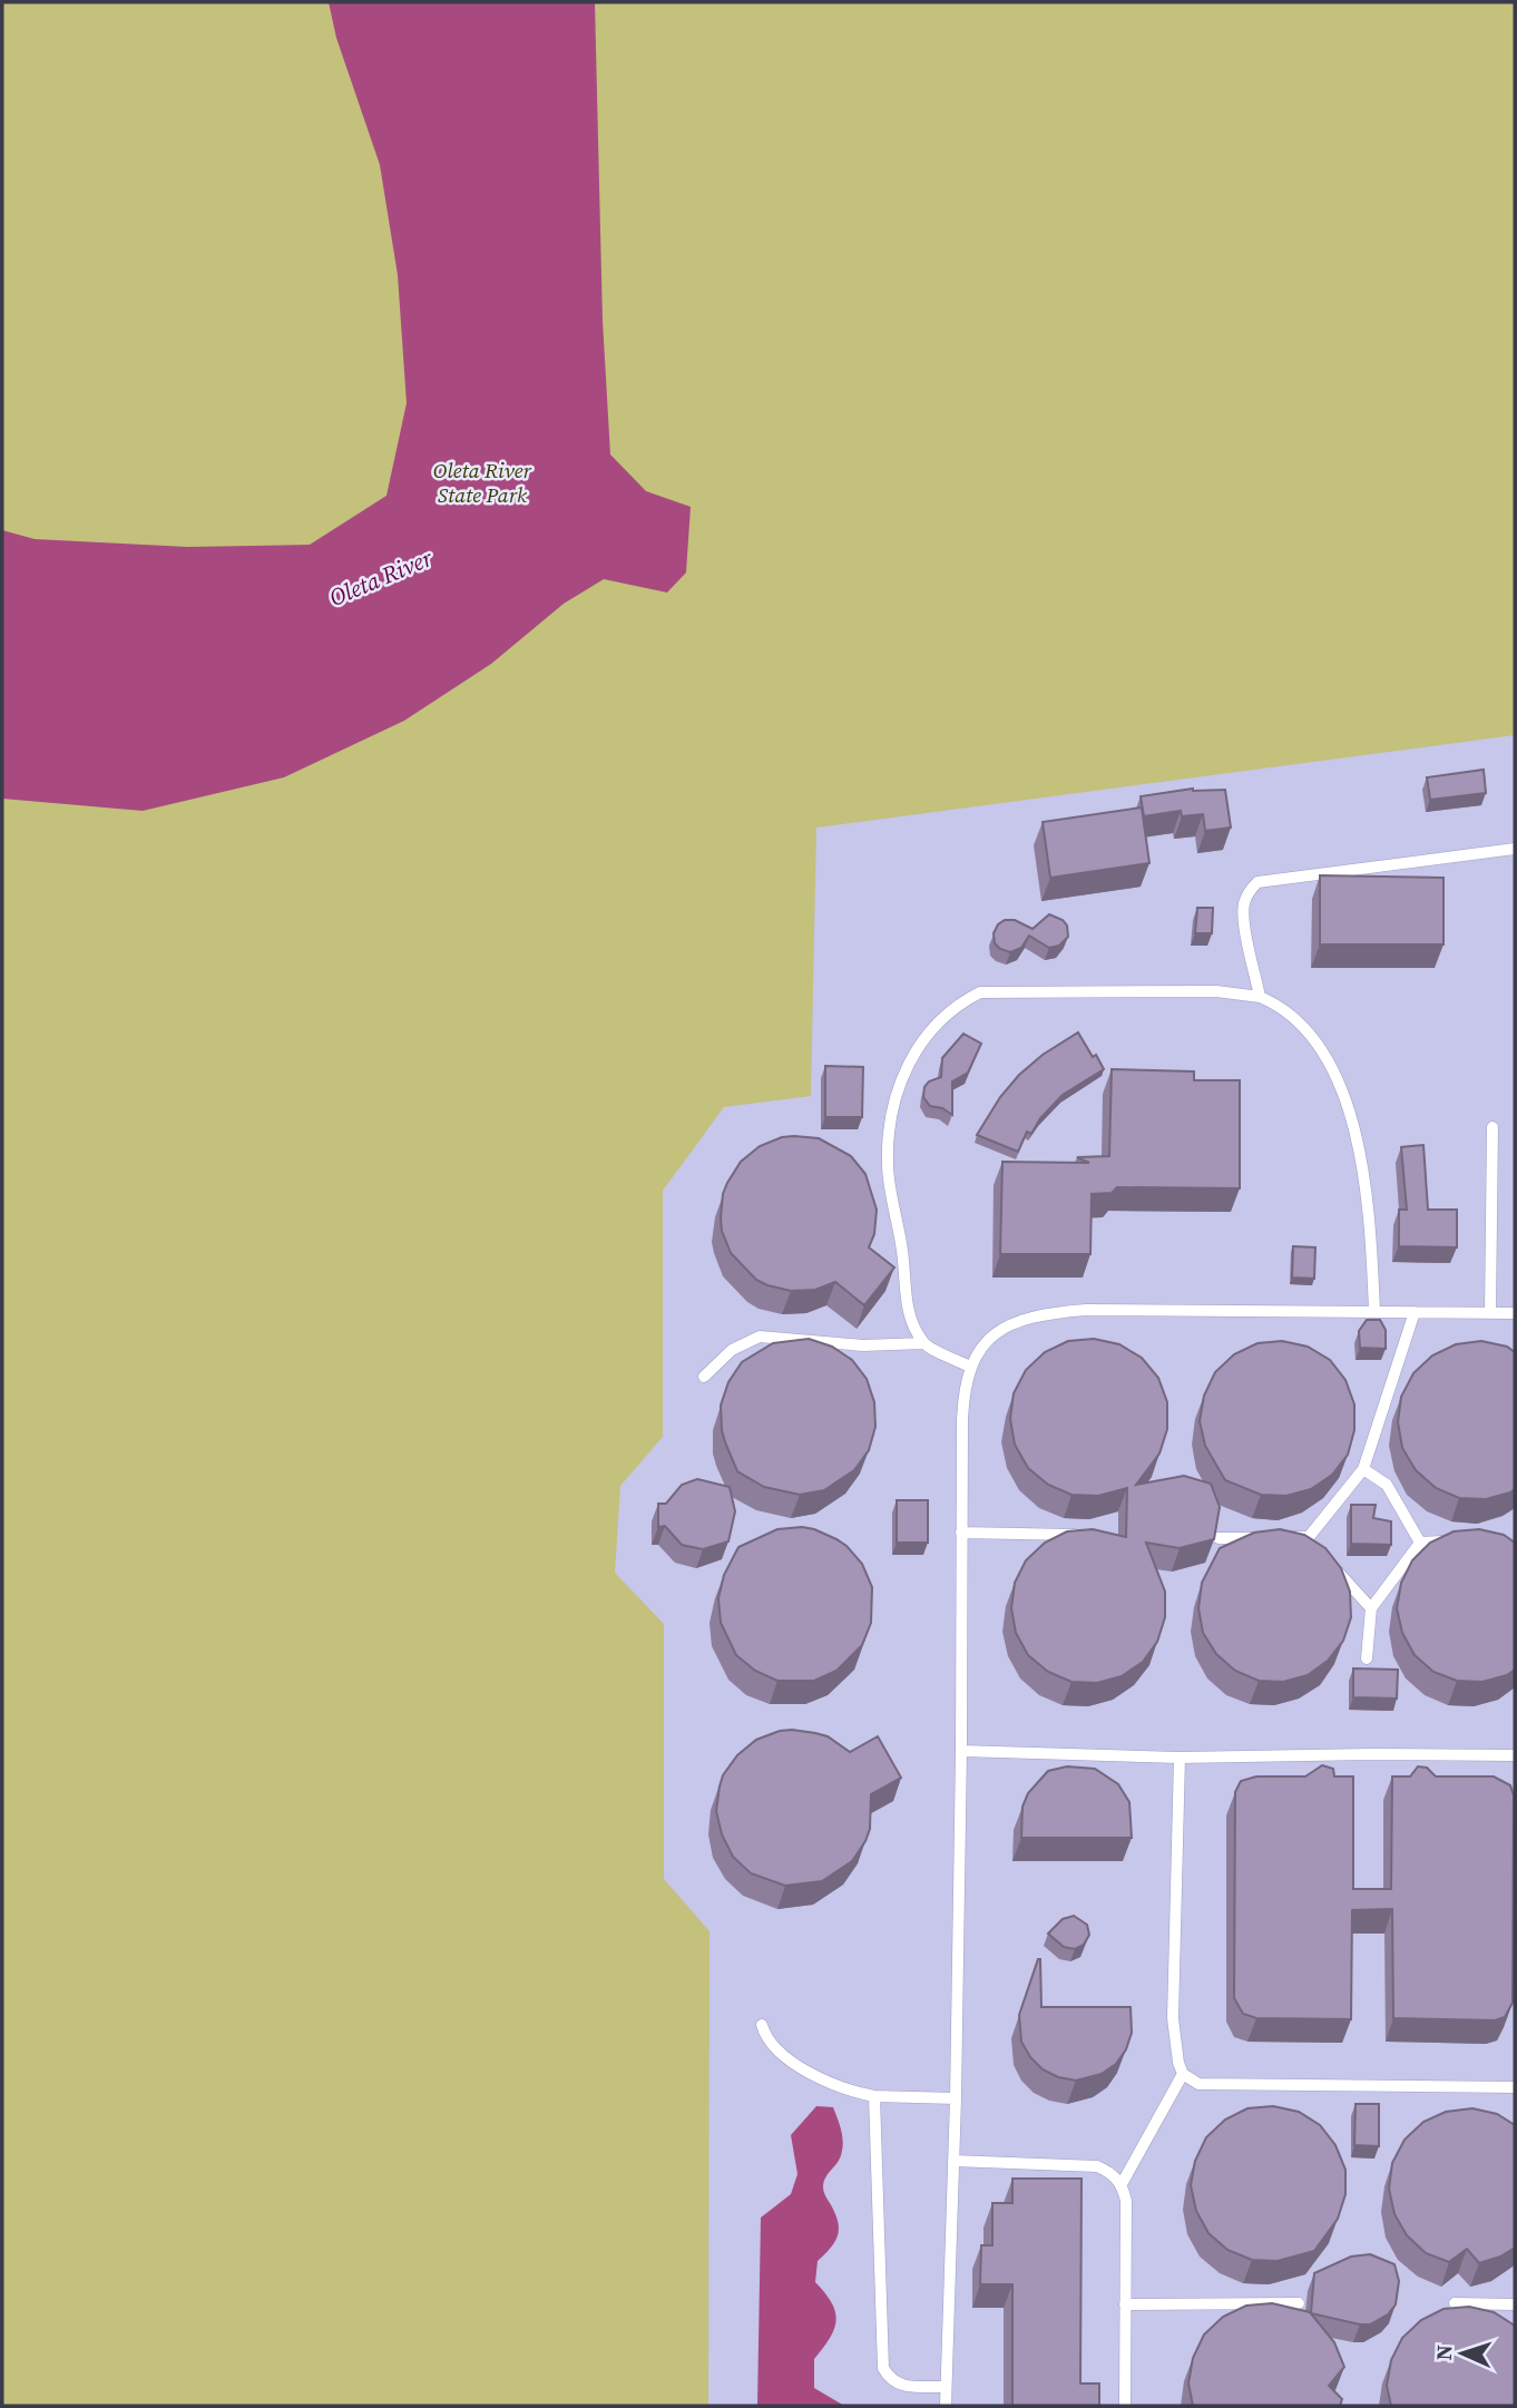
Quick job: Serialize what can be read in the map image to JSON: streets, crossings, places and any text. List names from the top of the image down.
{
  "water": ["Oleta River"],
  "parks": ["Oleta River State Park"],
  "north": "left"
}
